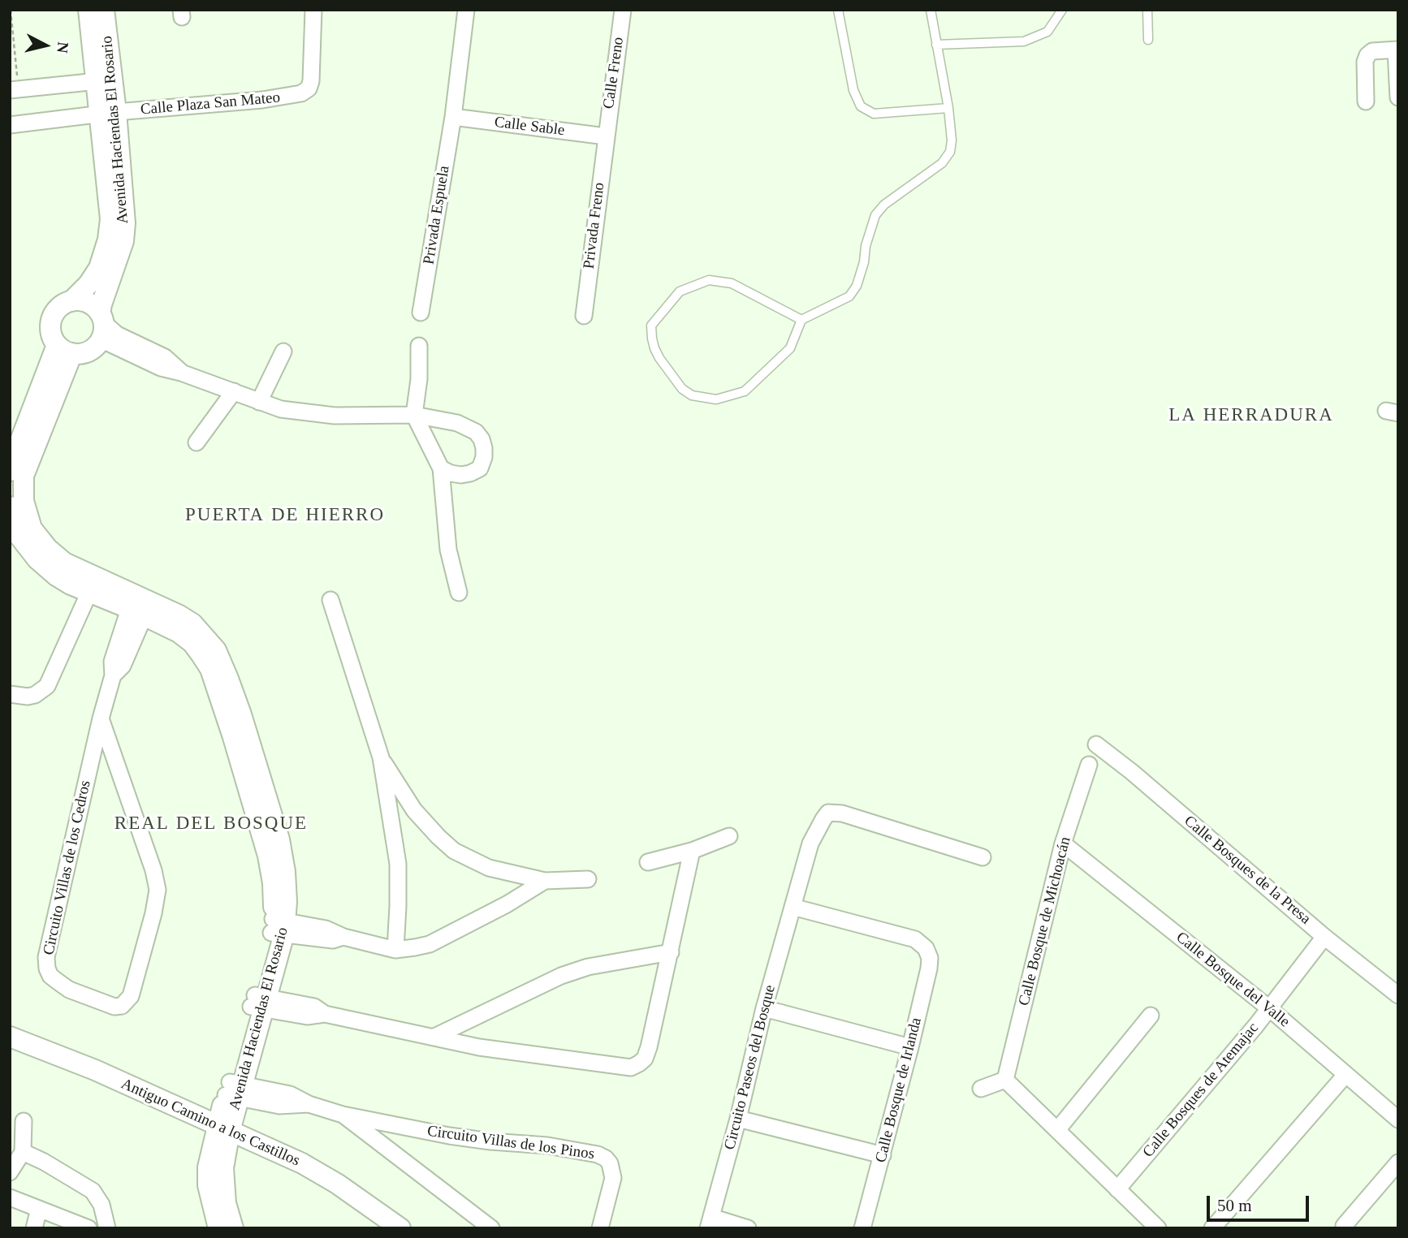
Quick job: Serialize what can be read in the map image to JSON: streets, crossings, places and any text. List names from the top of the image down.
{
  "streets": {
    "street": [
      "Calle Freno",
      "Calle Plaza San Mateo",
      "Calle Sable",
      "Avenida Haciendas El Rosario",
      "Privada Espuela",
      "Privada Freno",
      "Circuito Villas de los Cedros",
      "Calle Bosques de la Presa",
      "Calle Bosque de Michoacán",
      "Calle Bosque del Valle",
      "Circuito Paseos del Bosque",
      "Calle Bosque de Irlanda",
      "Calle Bosques de Atemajac",
      "Antiguo Camino a los Castillos",
      "Circuito Villas de los Pinos"
    ]
  },
  "crossings": [
    ["Calle Freno", "Calle Sable"],
    ["Calle Freno", "Privada Freno"],
    ["Calle Plaza San Mateo", "Avenida Haciendas El Rosario"],
    ["Calle Sable", "Privada Espuela"],
    ["Calle Sable", "Privada Freno"],
    ["Avenida Haciendas El Rosario", "Circuito Villas de los Cedros"],
    ["Avenida Haciendas El Rosario", "Antiguo Camino a los Castillos"],
    ["Avenida Haciendas El Rosario", "Circuito Villas de los Pinos"],
    ["Calle Bosques de la Presa", "Calle Bosques de Atemajac"],
    ["Calle Bosque de Michoacán", "Calle Bosque del Valle"],
    ["Calle Bosque del Valle", "Calle Bosques de Atemajac"],
    ["Circuito Paseos del Bosque", "Calle Bosque de Irlanda"]
  ],
  "districts": ["LA HERRADURA", "PUERTA DE HIERRO", "REAL DEL BOSQUE"],
  "scale_bar": "50 m",
  "north": "right"
}
